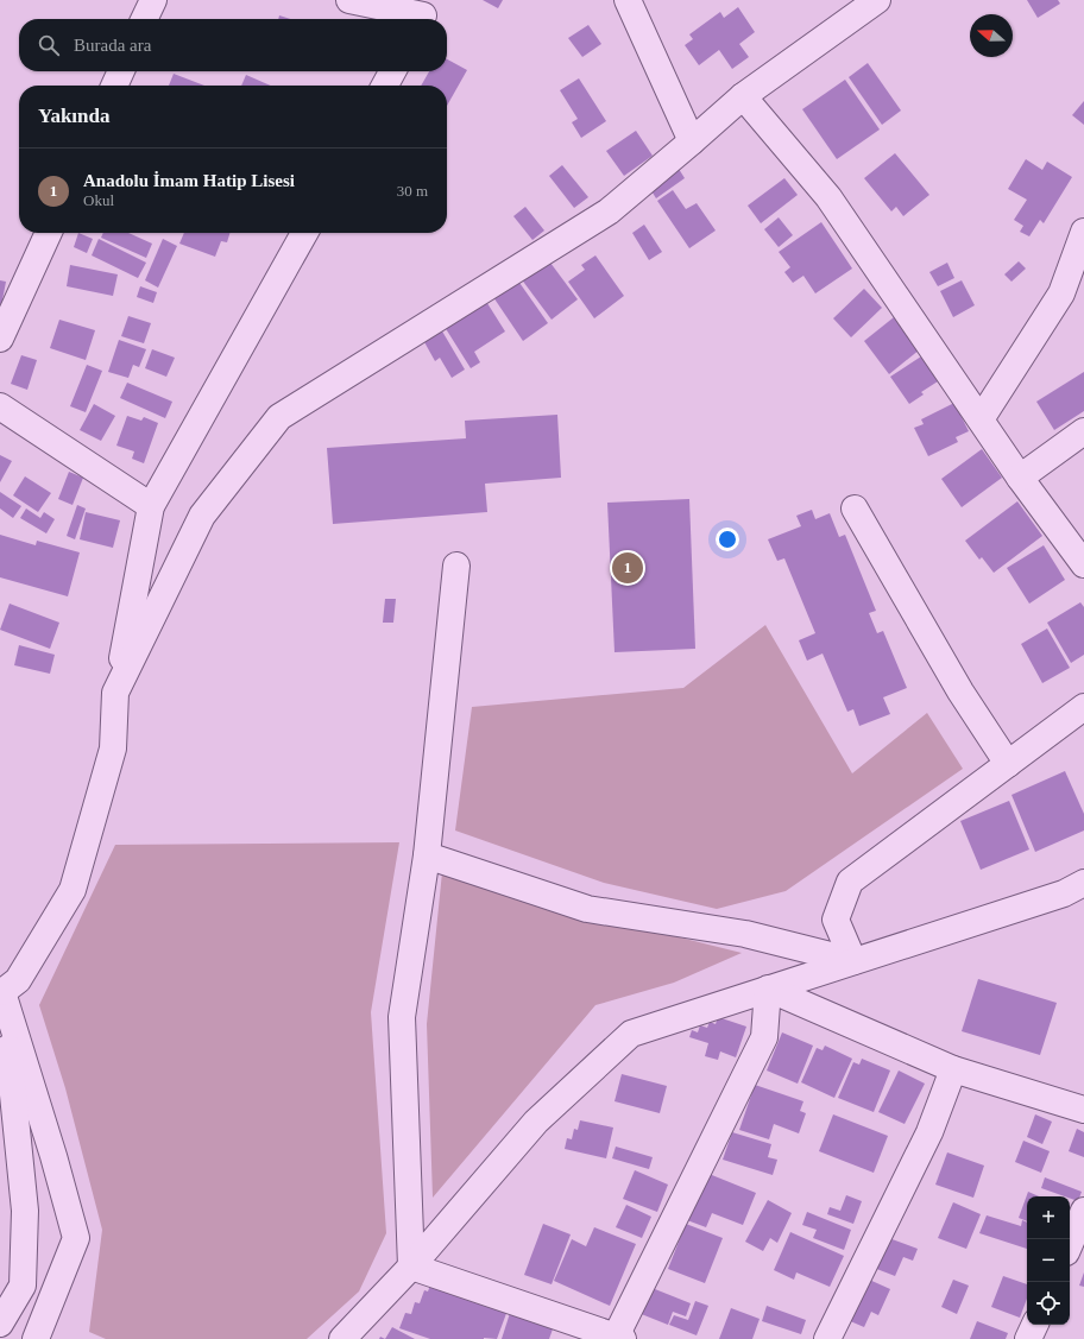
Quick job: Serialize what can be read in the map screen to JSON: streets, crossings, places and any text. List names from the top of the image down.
{
  "north": "left",
  "page": {
    "search": "Burada ara",
    "heading": "Yakında",
    "list": [
      {
        "mark": "1",
        "name": "Anadolu İmam Hatip Lisesi",
        "note": "Okul",
        "value": "30 m"
      }
    ],
    "pins": "1",
    "map_buttons": ["+", "−"]
  }
}
